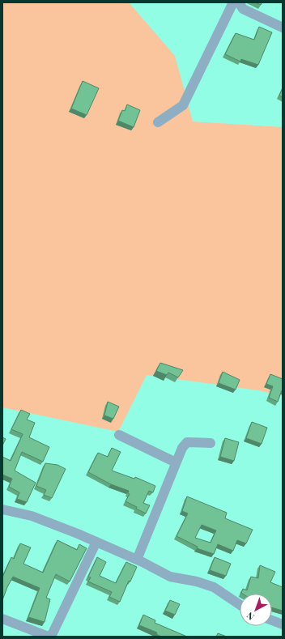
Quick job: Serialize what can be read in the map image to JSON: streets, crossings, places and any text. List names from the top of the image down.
{
  "north": "bottom left"
}
